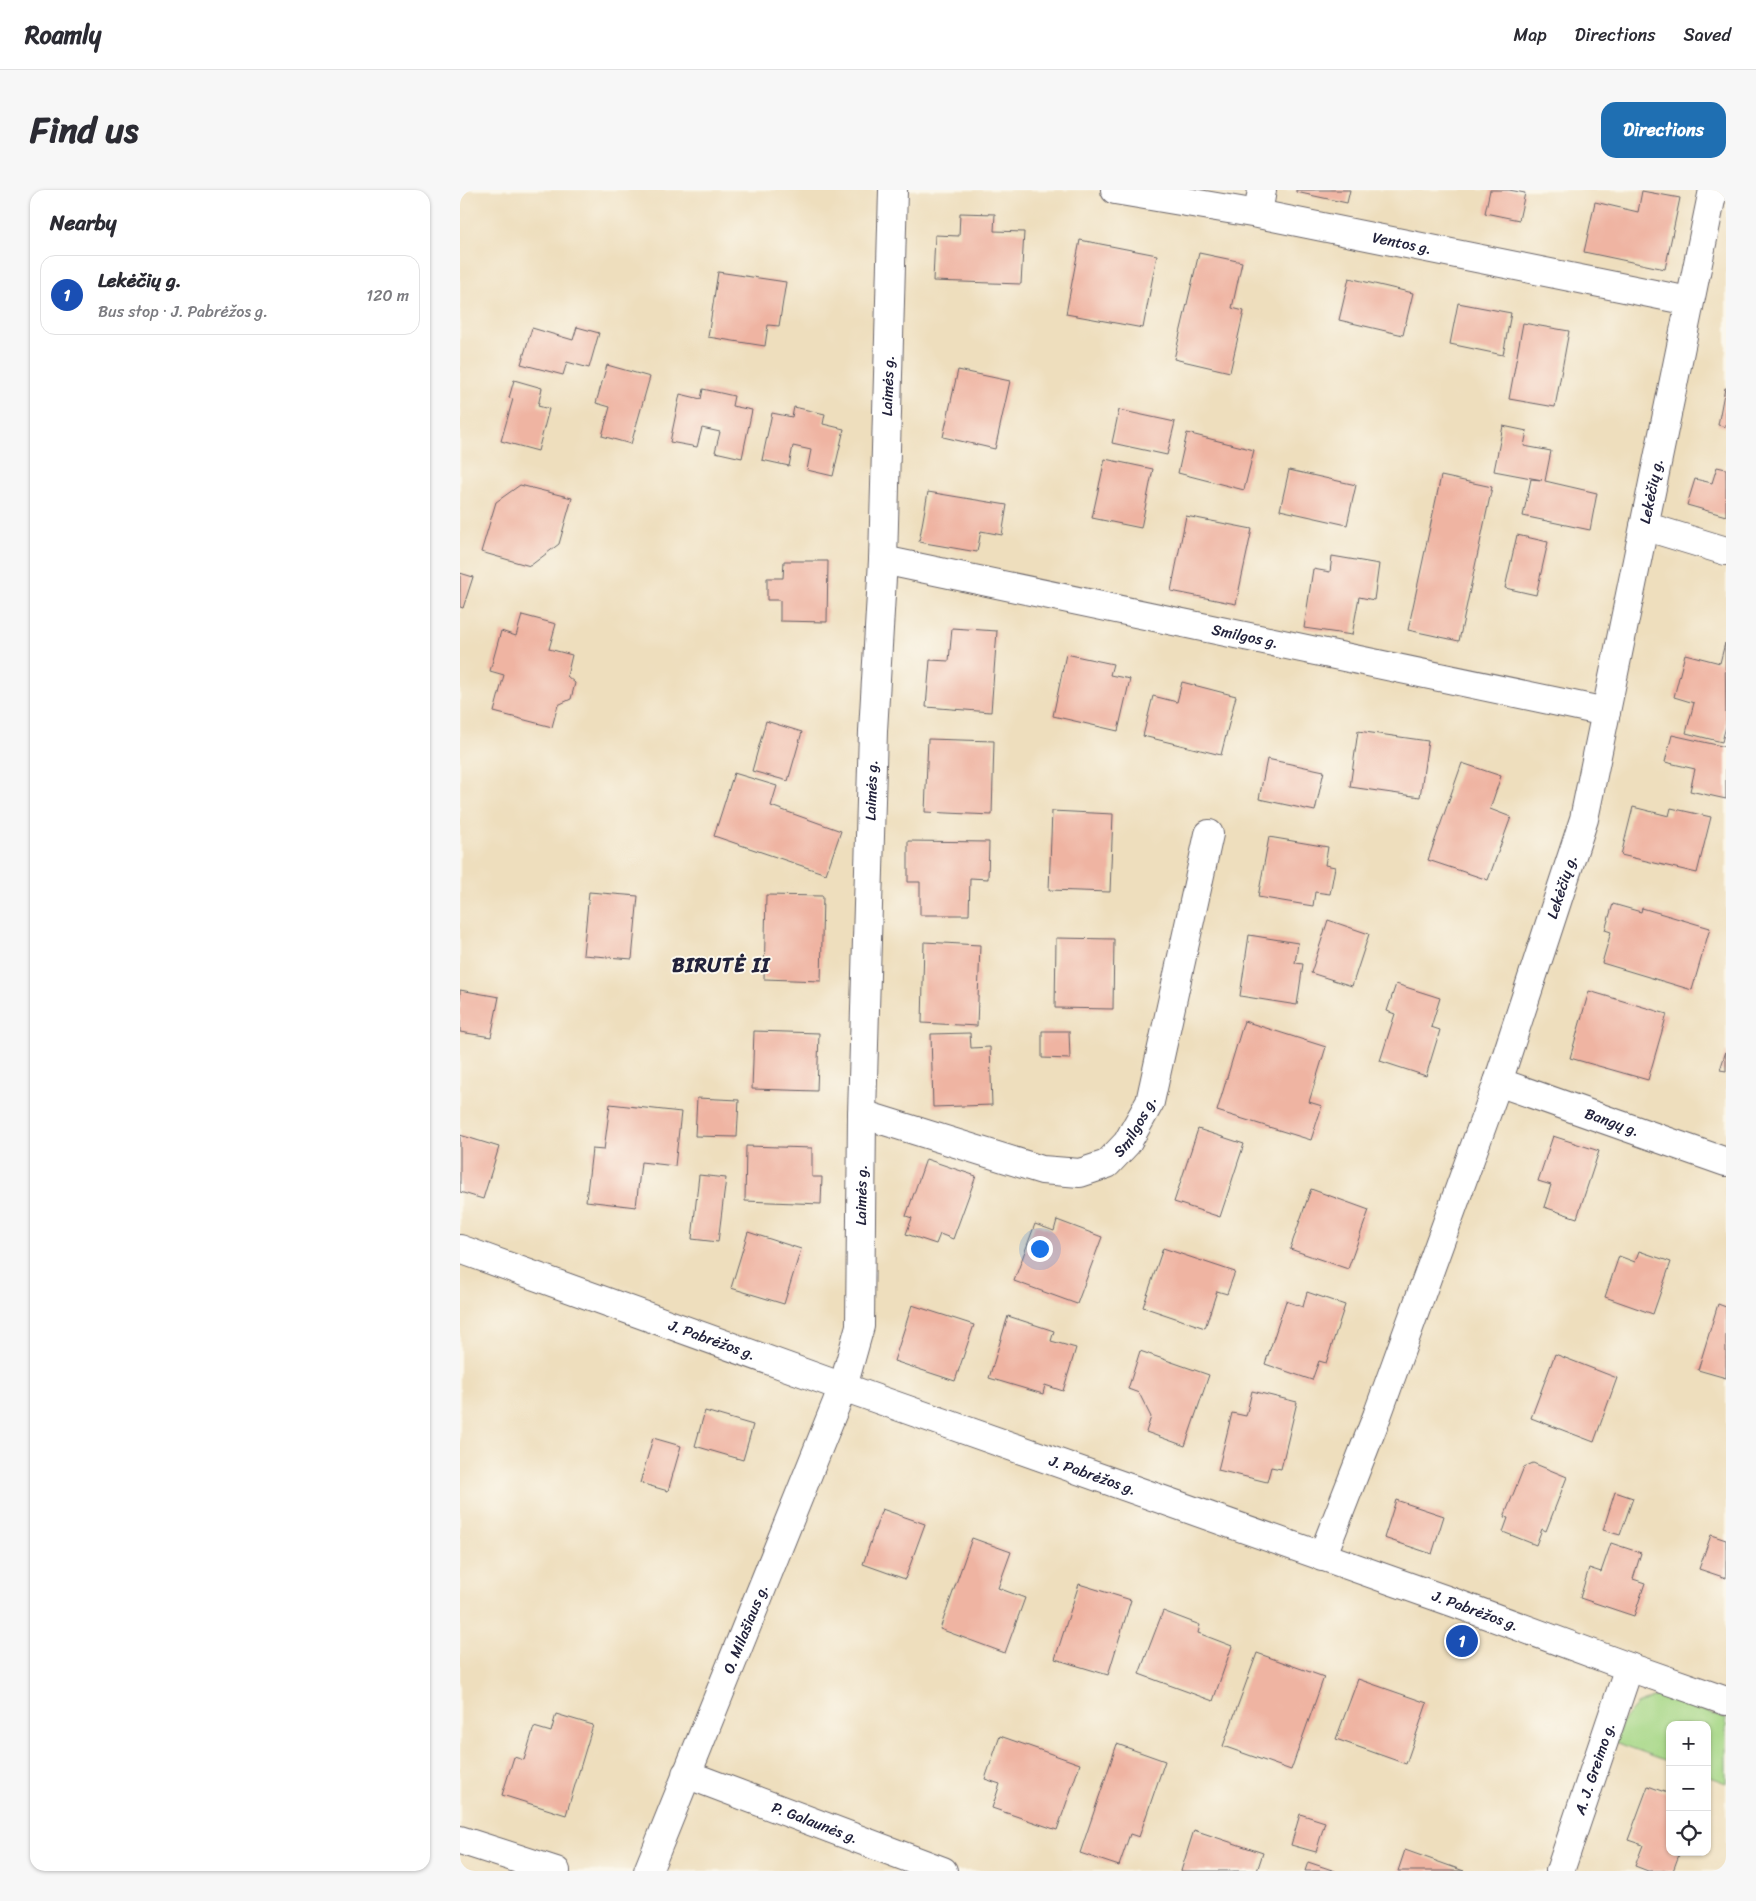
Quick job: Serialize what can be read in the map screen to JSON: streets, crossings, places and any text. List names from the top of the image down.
{
  "streets": {
    "street": [
      "Ventos g.",
      "Laimės g.",
      "Lekėčių g.",
      "Smilgos g.",
      "Bangų g.",
      "J. Pabrėžos g.",
      "O. Milašiaus g.",
      "A. J. Greimo g.",
      "P. Galaunės g."
    ]
  },
  "crossings": [
    ["Ventos g.", "Lekėčių g."],
    ["Laimės g.", "Smilgos g."],
    ["Laimės g.", "J. Pabrėžos g."],
    ["Laimės g.", "O. Milašiaus g."],
    ["Lekėčių g.", "Smilgos g."],
    ["Lekėčių g.", "Bangų g."],
    ["Lekėčių g.", "J. Pabrėžos g."],
    ["J. Pabrėžos g.", "O. Milašiaus g."],
    ["J. Pabrėžos g.", "A. J. Greimo g."],
    ["O. Milašiaus g.", "P. Galaunės g."]
  ],
  "districts": ["BIRUTĖ II"],
  "page": {
    "header": "Roamly",
    "nav": ["Map", "Directions", "Saved"],
    "title": "Find us",
    "buttons": "Directions",
    "heading": "Nearby",
    "list": [
      {
        "mark": "1",
        "name": "Lekėčių g.",
        "note": "Bus stop · J. Pabrėžos g.",
        "value": "120 m"
      }
    ],
    "pins": "1",
    "map_buttons": ["+", "−"]
  }
}
